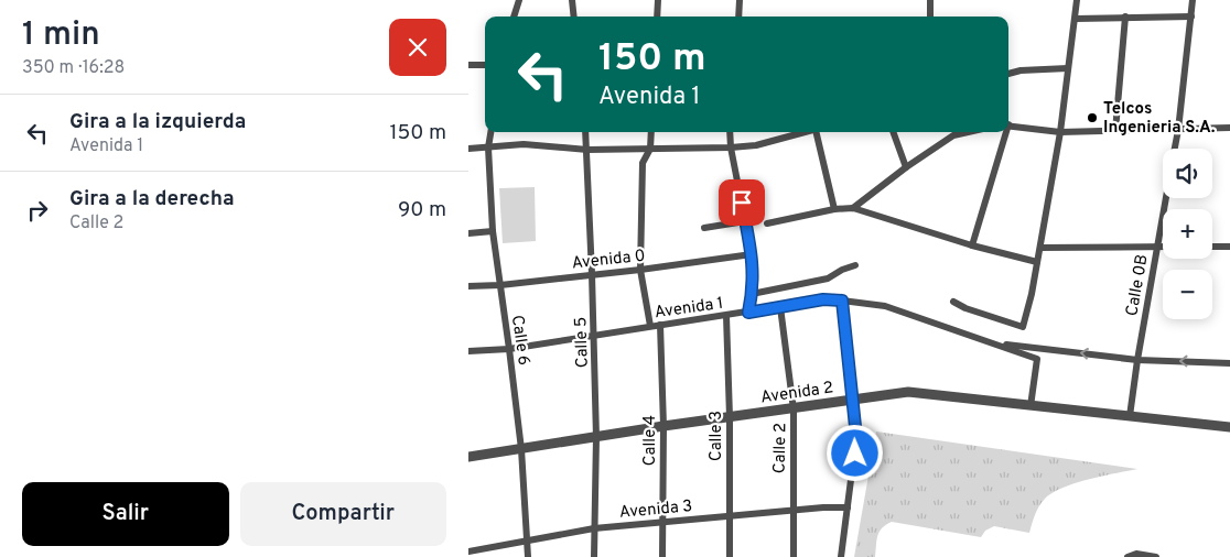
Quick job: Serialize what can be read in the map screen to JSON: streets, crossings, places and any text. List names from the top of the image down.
{
  "streets": {
    "street": [
      "Avenida 0",
      "Calle 0B",
      "Avenida 1",
      "Calle 6",
      "Calle 5",
      "Avenida 2",
      "Calle 3",
      "Calle 4",
      "Calle 2",
      "Avenida 3"
    ]
  },
  "crossings": [
    ["Avenida 0", "Calle 6"],
    ["Avenida 0", "Calle 5"],
    ["Calle 0B", "Avenida 2"],
    ["Avenida 1", "Calle 6"],
    ["Avenida 1", "Calle 5"],
    ["Avenida 1", "Avenida 2"],
    ["Avenida 1", "Calle 3"],
    ["Avenida 1", "Calle 4"],
    ["Avenida 1", "Calle 2"],
    ["Calle 6", "Avenida 2"],
    ["Calle 6", "Avenida 3"],
    ["Calle 5", "Avenida 2"],
    ["Calle 5", "Avenida 3"],
    ["Avenida 2", "Calle 3"],
    ["Avenida 2", "Calle 4"],
    ["Avenida 2", "Calle 2"],
    ["Calle 3", "Avenida 3"],
    ["Calle 4", "Avenida 3"],
    ["Calle 2", "Avenida 3"]
  ],
  "places": ["Telcos Ingenieria S.A."],
  "page": {
    "heading": ["1 min", "350 m · 16:28"],
    "turn": ["150 m", "Avenida 1"],
    "list": [
      {
        "name": "Gira a la izquierda",
        "note": "Avenida 1",
        "value": "150 m"
      },
      {
        "name": "Gira a la derecha",
        "note": "Calle 2",
        "value": "90 m"
      }
    ],
    "map_buttons": ["+", "−"],
    "buttons": ["Salir", "Compartir"]
  }
}
